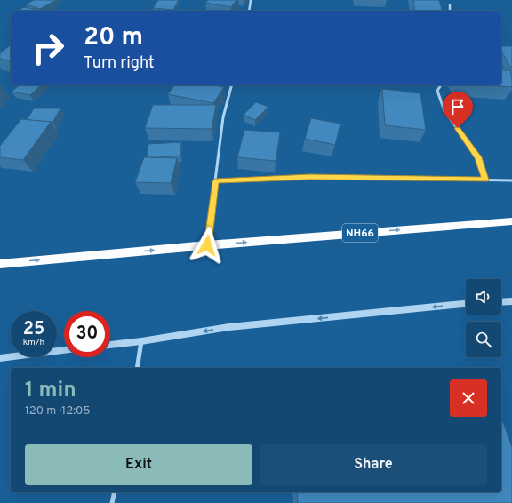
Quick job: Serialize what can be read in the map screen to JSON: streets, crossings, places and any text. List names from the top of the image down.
{
  "streets": {
    "highway": ["NH66"]
  },
  "page": {
    "turn": ["20 m", "Turn right"],
    "speed": "25 km/h",
    "limit": "30",
    "heading": ["1 min", "120 m · 12:05"],
    "buttons": ["Exit", "Share"]
  }
}
